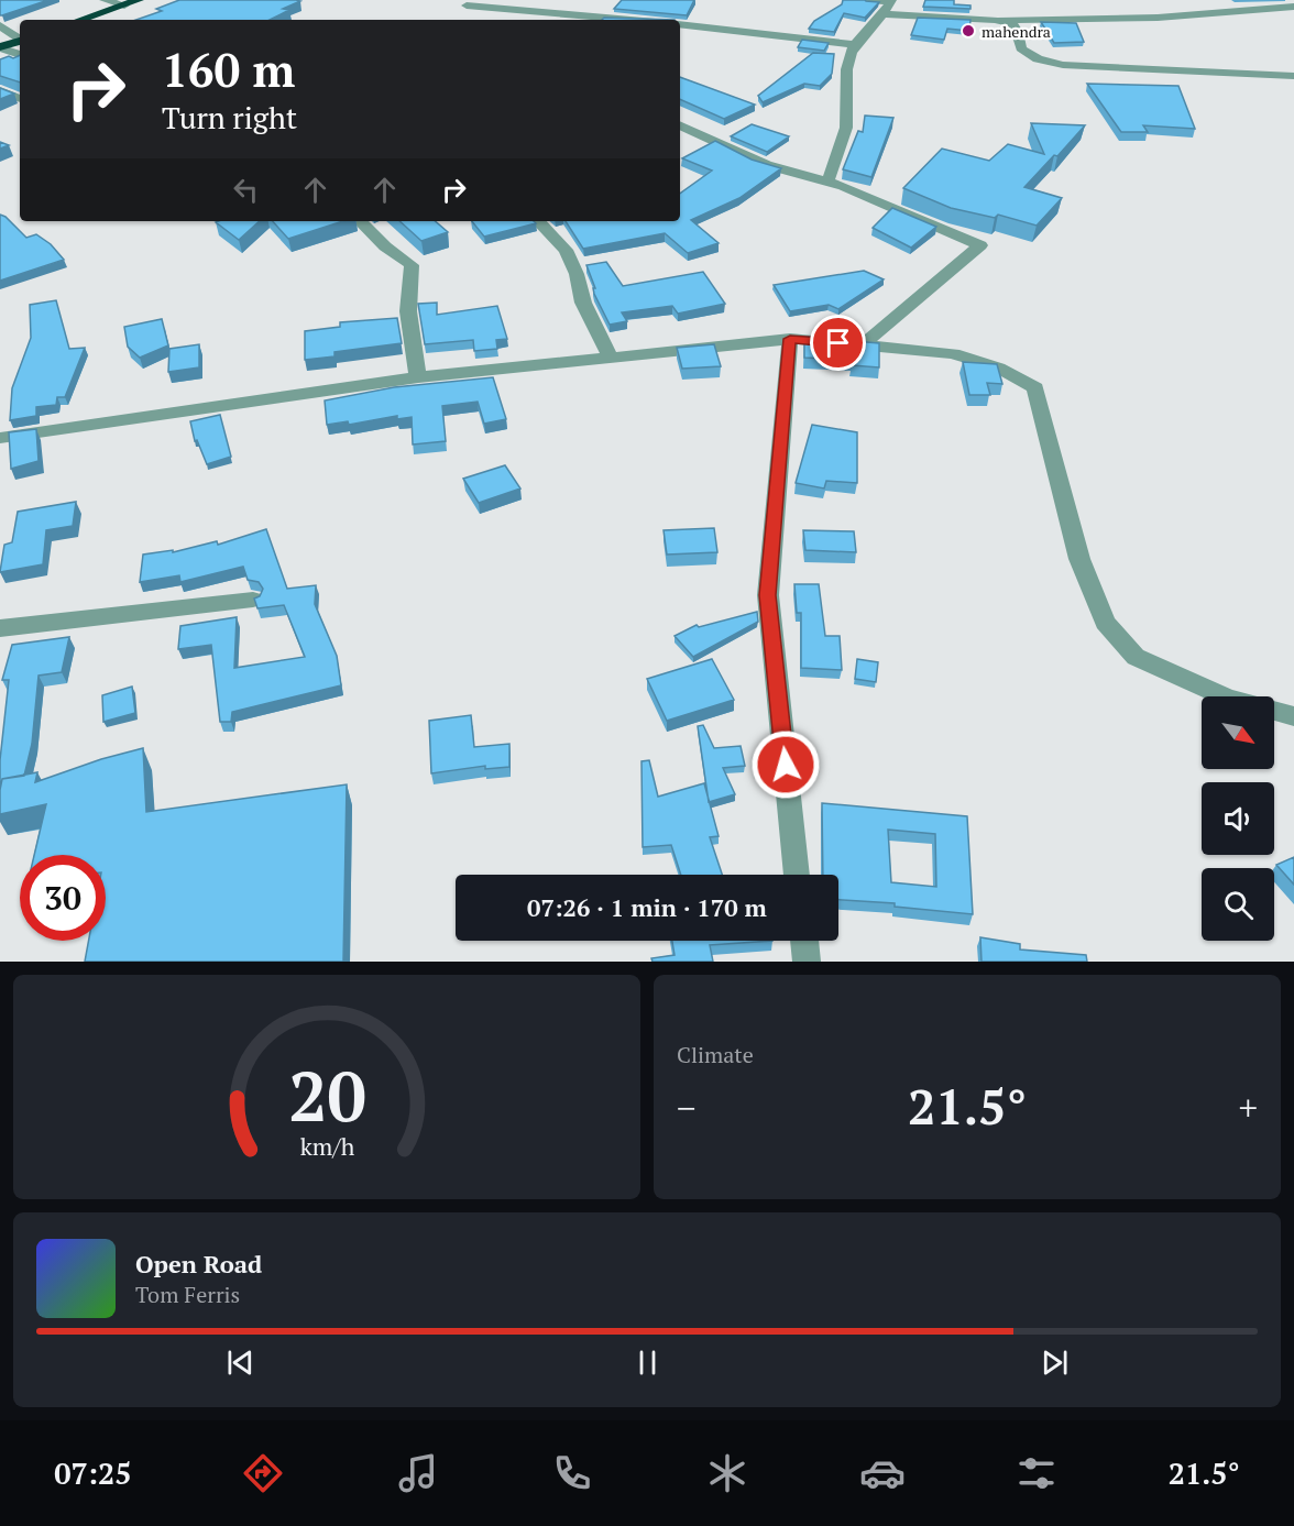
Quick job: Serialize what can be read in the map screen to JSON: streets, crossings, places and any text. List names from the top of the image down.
{
  "places": ["mahendra"],
  "north": "bottom right",
  "page": {
    "turn": ["160 m", "Turn right"],
    "limit": "30",
    "trip": "07:26 · 1 min · 170 m",
    "tile": "Climate",
    "heat": ["−", "21.5°", "+"],
    "song": ["Open Road", "Tom Ferris"],
    "tabs": ["07:25", "21.5°"],
    "gauge": ["20", "km/h"]
  }
}
